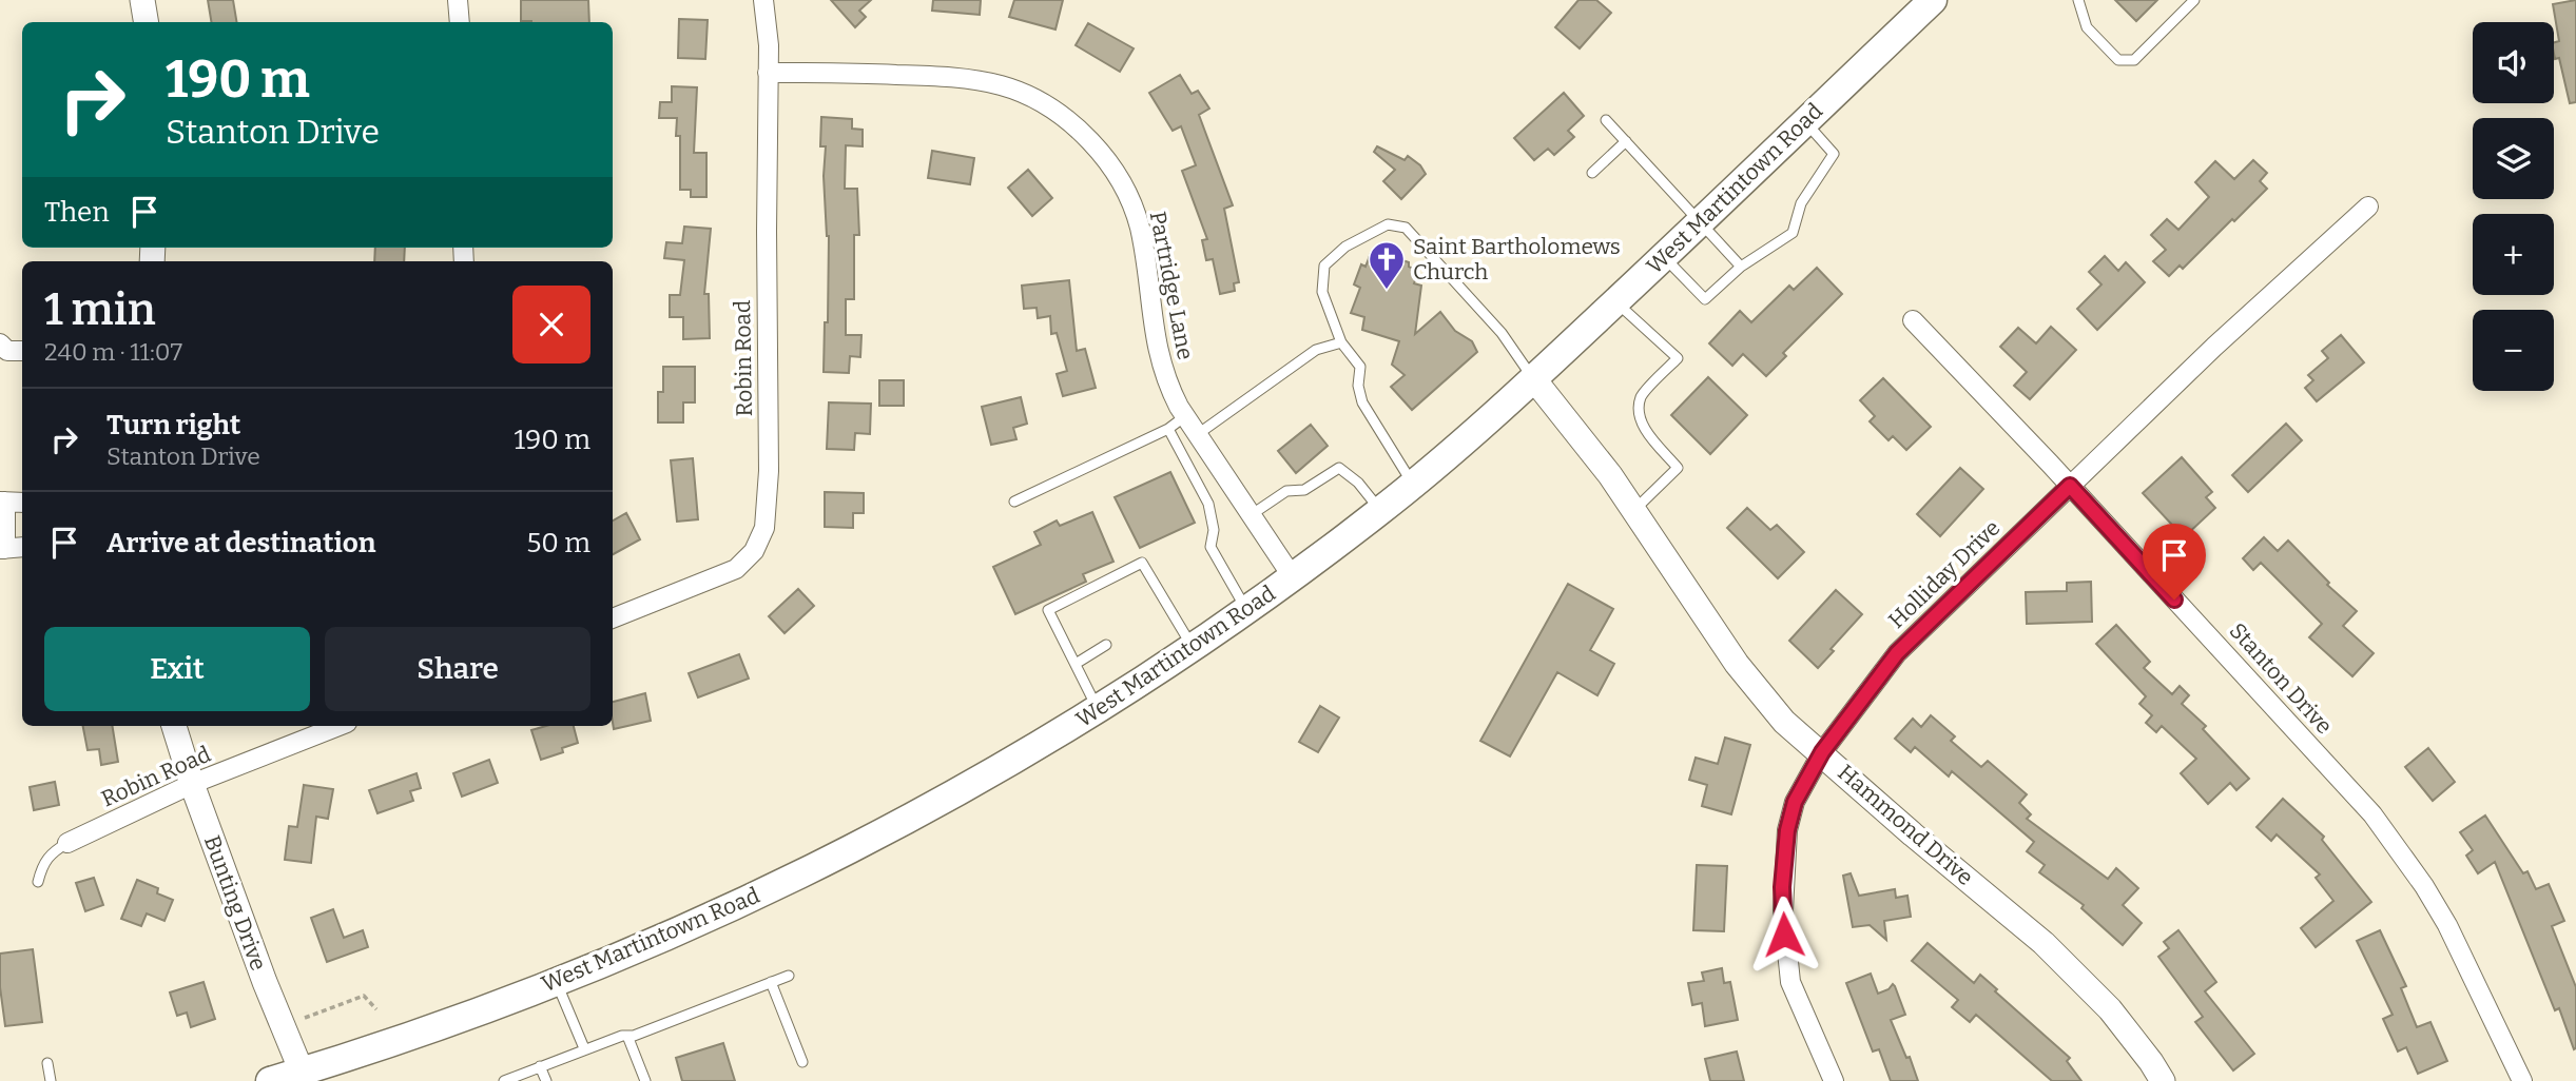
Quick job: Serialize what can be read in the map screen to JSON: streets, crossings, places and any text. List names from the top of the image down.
{
  "streets": {
    "main road": ["West Martintown Road"],
    "street": [
      "Partridge Lane",
      "Robin Road",
      "Holliday Drive",
      "Stanton Drive",
      "Hammond Drive",
      "Bunting Drive"
    ]
  },
  "crossings": [
    ["West Martintown Road", "Partridge Lane"],
    ["West Martintown Road", "Hammond Drive"],
    ["West Martintown Road", "Bunting Drive"],
    ["Partridge Lane", "Robin Road"],
    ["Robin Road", "Bunting Drive"],
    ["Holliday Drive", "Stanton Drive"],
    ["Holliday Drive", "Hammond Drive"]
  ],
  "places": {
    "church": ["Saint Bartholomews Church"]
  },
  "page": {
    "map_buttons": ["+", "−"],
    "turn": ["190 m", "Stanton Drive"],
    "then": "Then",
    "heading": ["1 min", "240 m · 11:07"],
    "list": [
      {
        "name": "Turn right",
        "note": "Stanton Drive",
        "value": "190 m"
      },
      {
        "name": "Arrive at destination",
        "value": "50 m"
      }
    ],
    "buttons": ["Exit", "Share"]
  }
}
